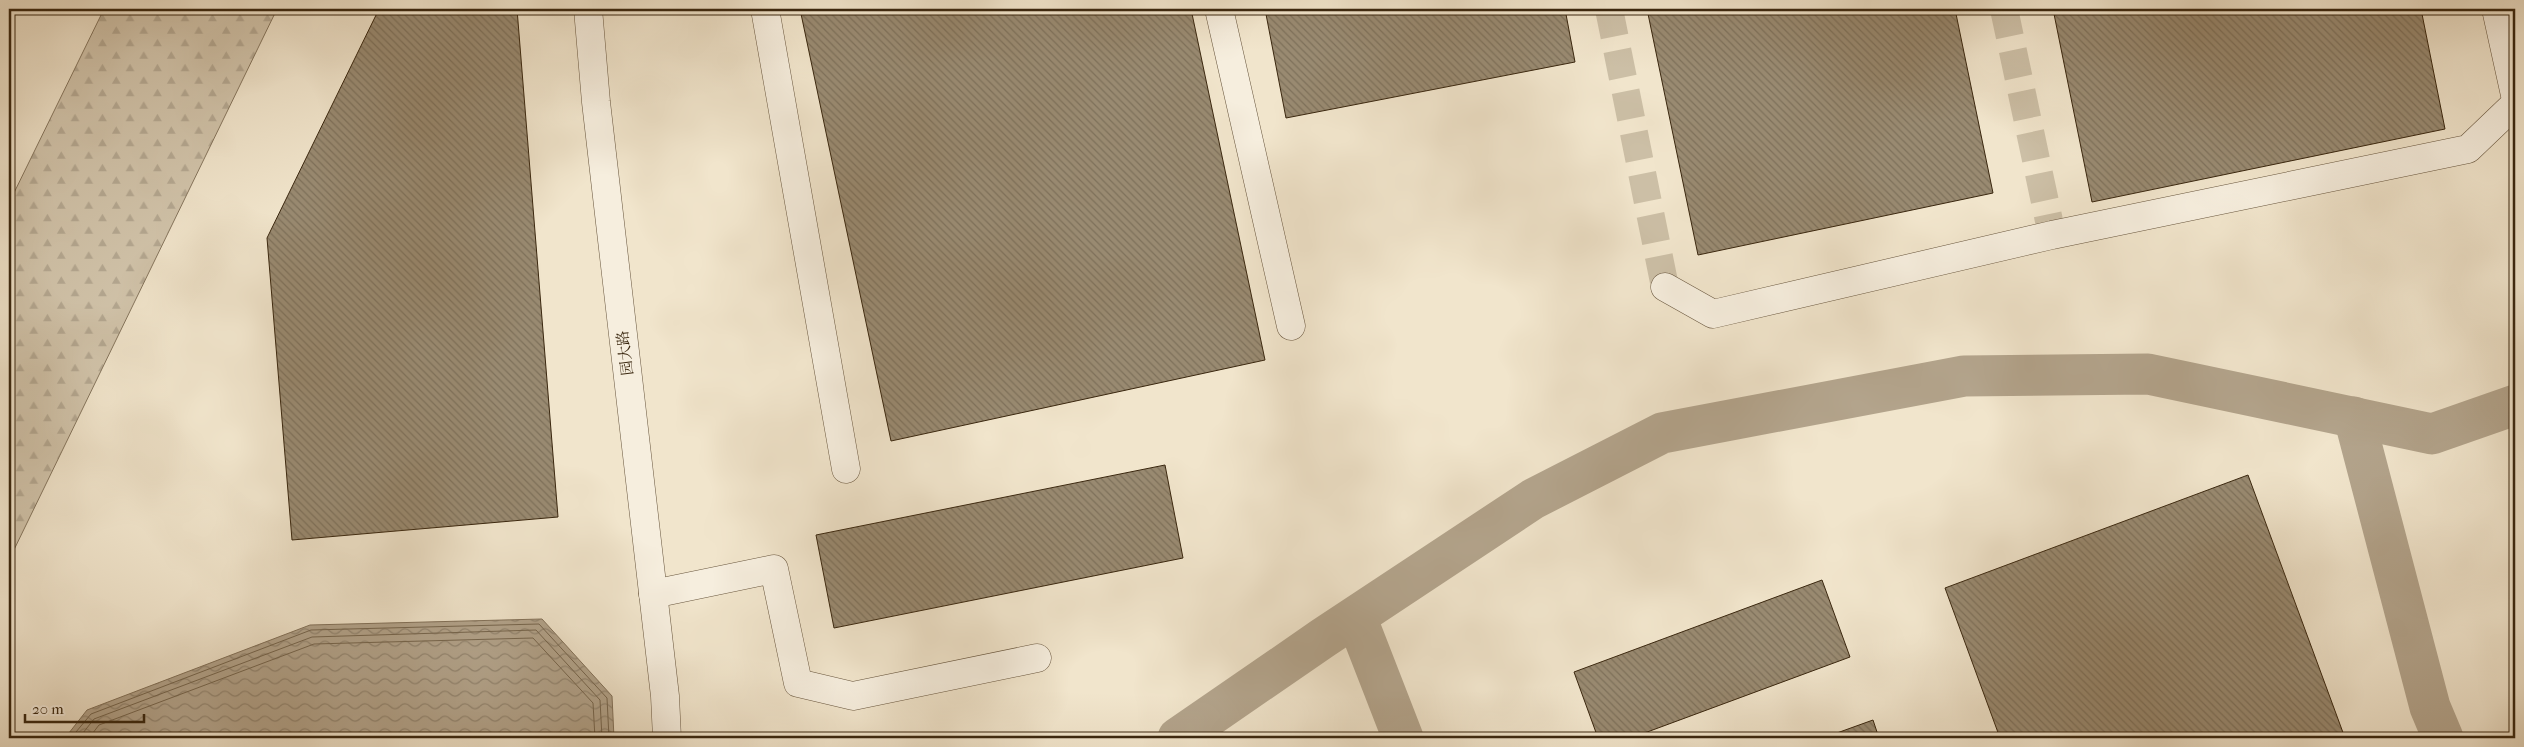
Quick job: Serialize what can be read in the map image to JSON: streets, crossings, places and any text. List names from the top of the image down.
{
  "streets": {
    "street": ["园大路"]
  },
  "scale_bar": "20 m"
}
